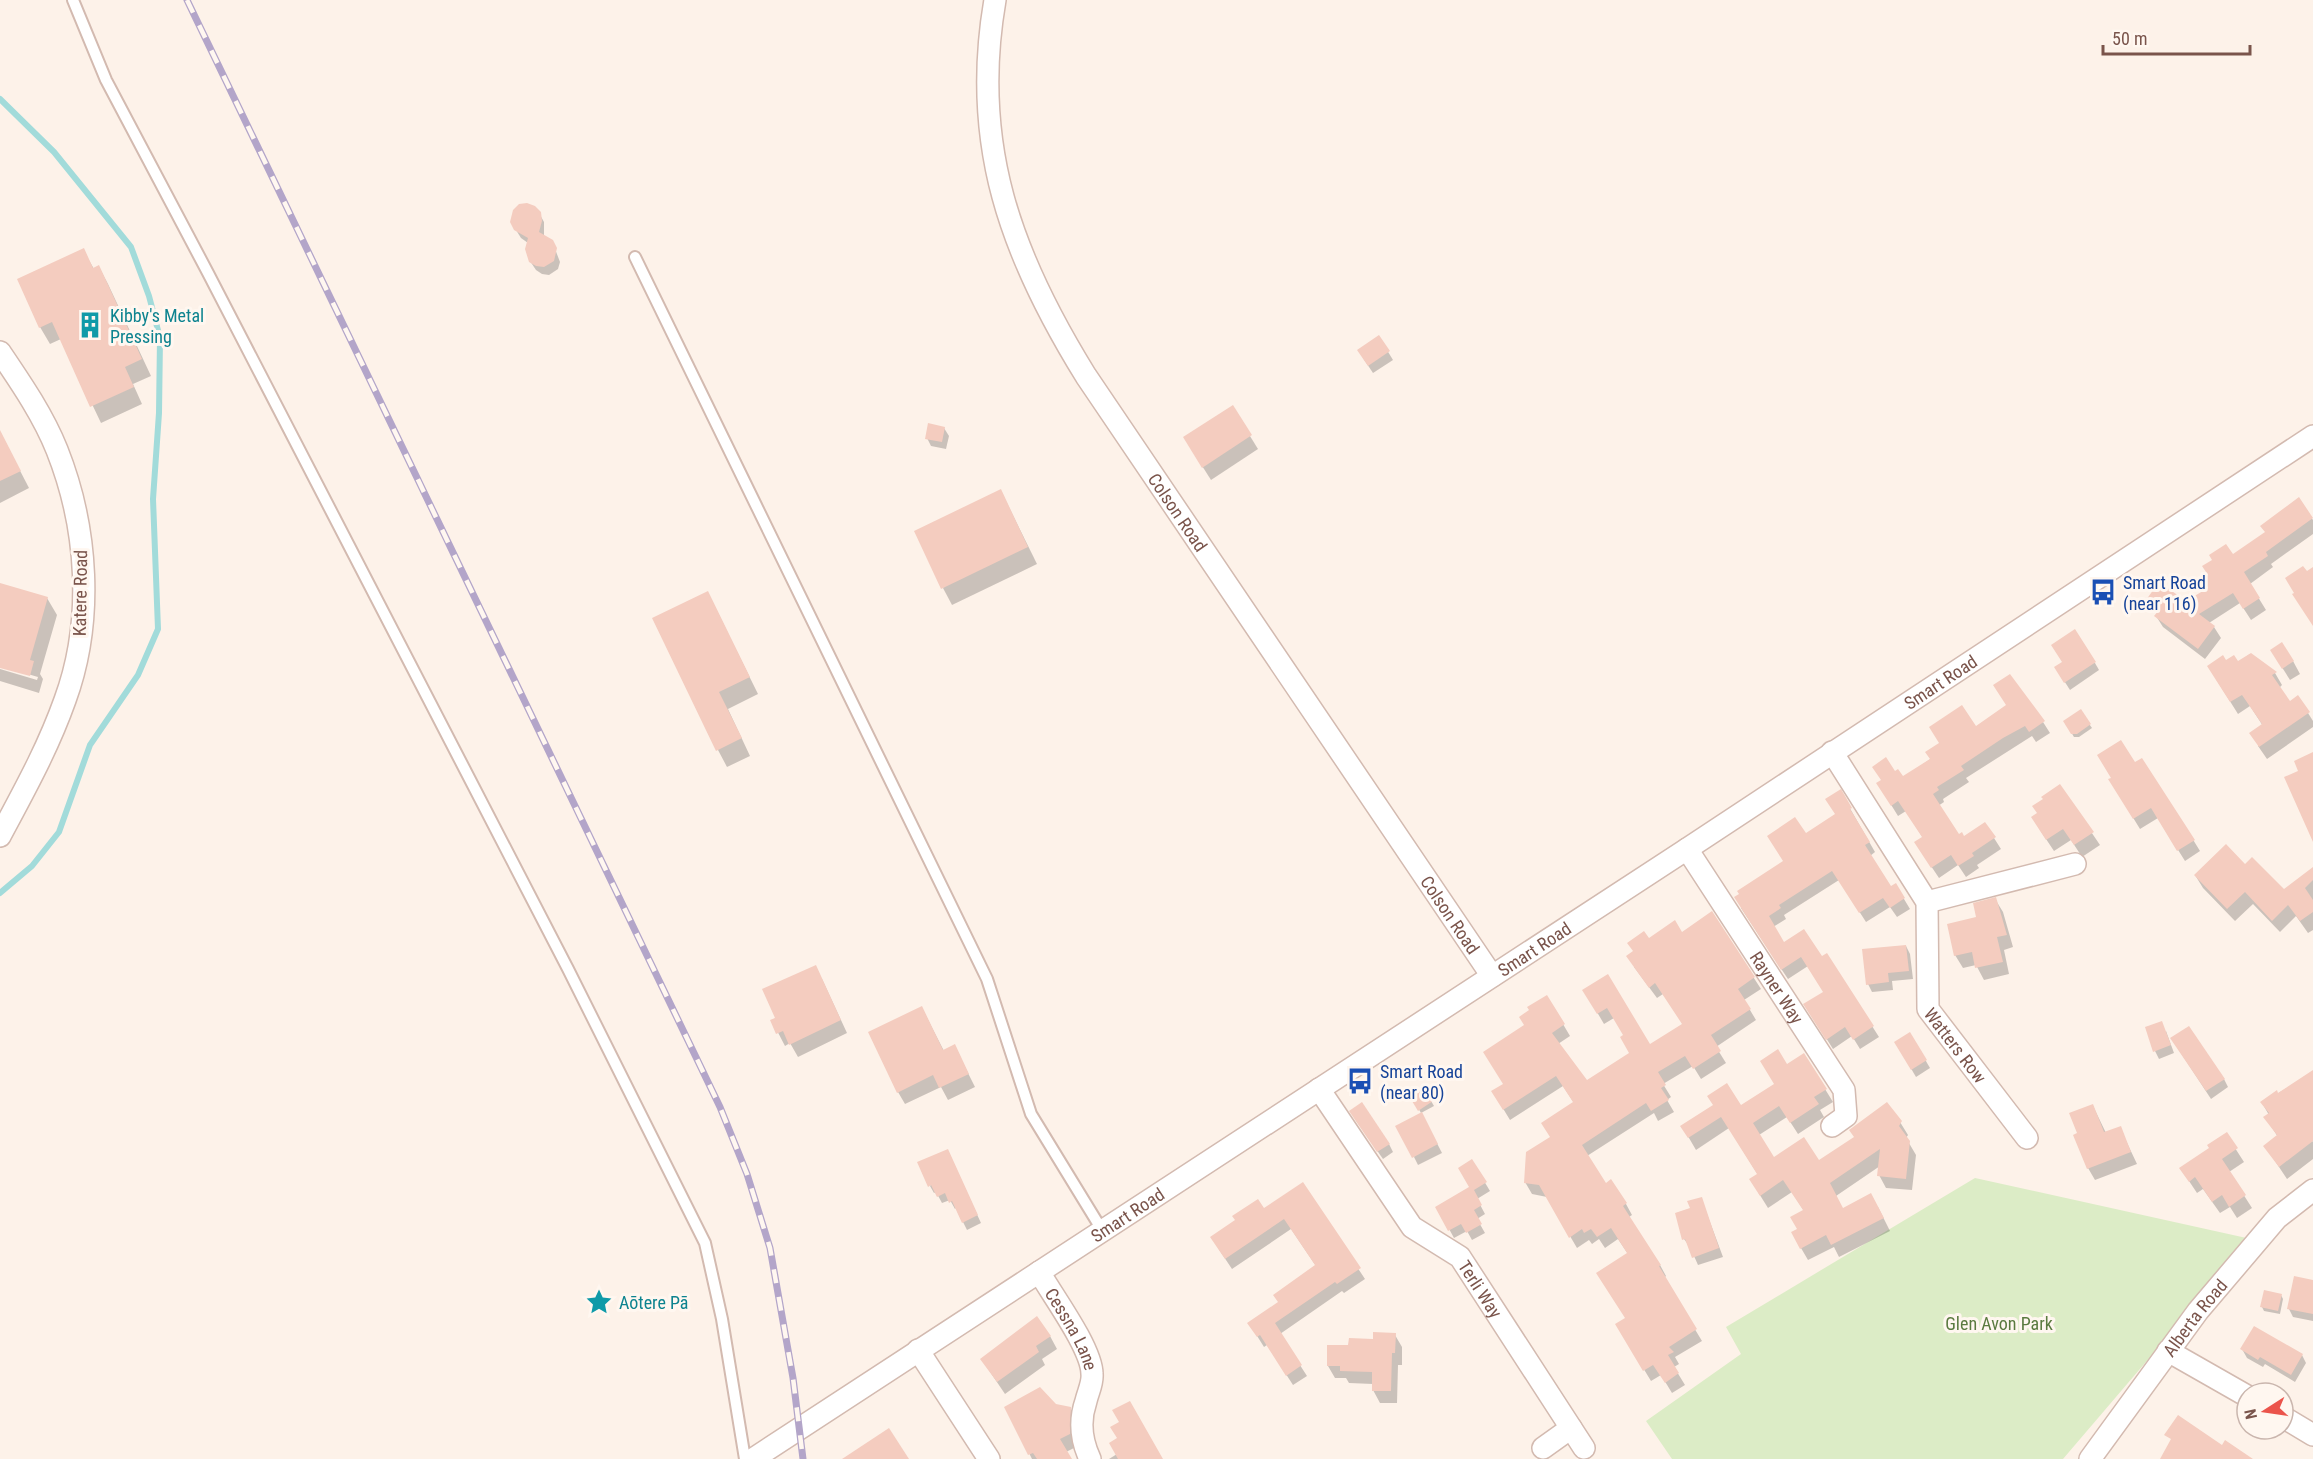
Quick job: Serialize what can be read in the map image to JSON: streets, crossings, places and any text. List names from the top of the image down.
{
  "streets": {
    "street": [
      "Colson Road",
      "Katere Road",
      "Smart Road",
      "Rayner Way",
      "Watters Row",
      "Terli Way",
      "Alberta Road",
      "Cessna Lane"
    ]
  },
  "crossings": [
    ["Colson Road", "Smart Road"],
    ["Smart Road", "Rayner Way"],
    ["Smart Road", "Terli Way"],
    ["Smart Road", "Cessna Lane"]
  ],
  "parks": ["Glen Avon Park"],
  "places": {
    "building": ["Kibby's Metal Pressing"],
    "bus stop": ["Smart Road (near 116)", "Smart Road (near 80)"],
    "place": ["Aōtere Pā"]
  },
  "scale_bar": "50 m",
  "north": "left"
}
